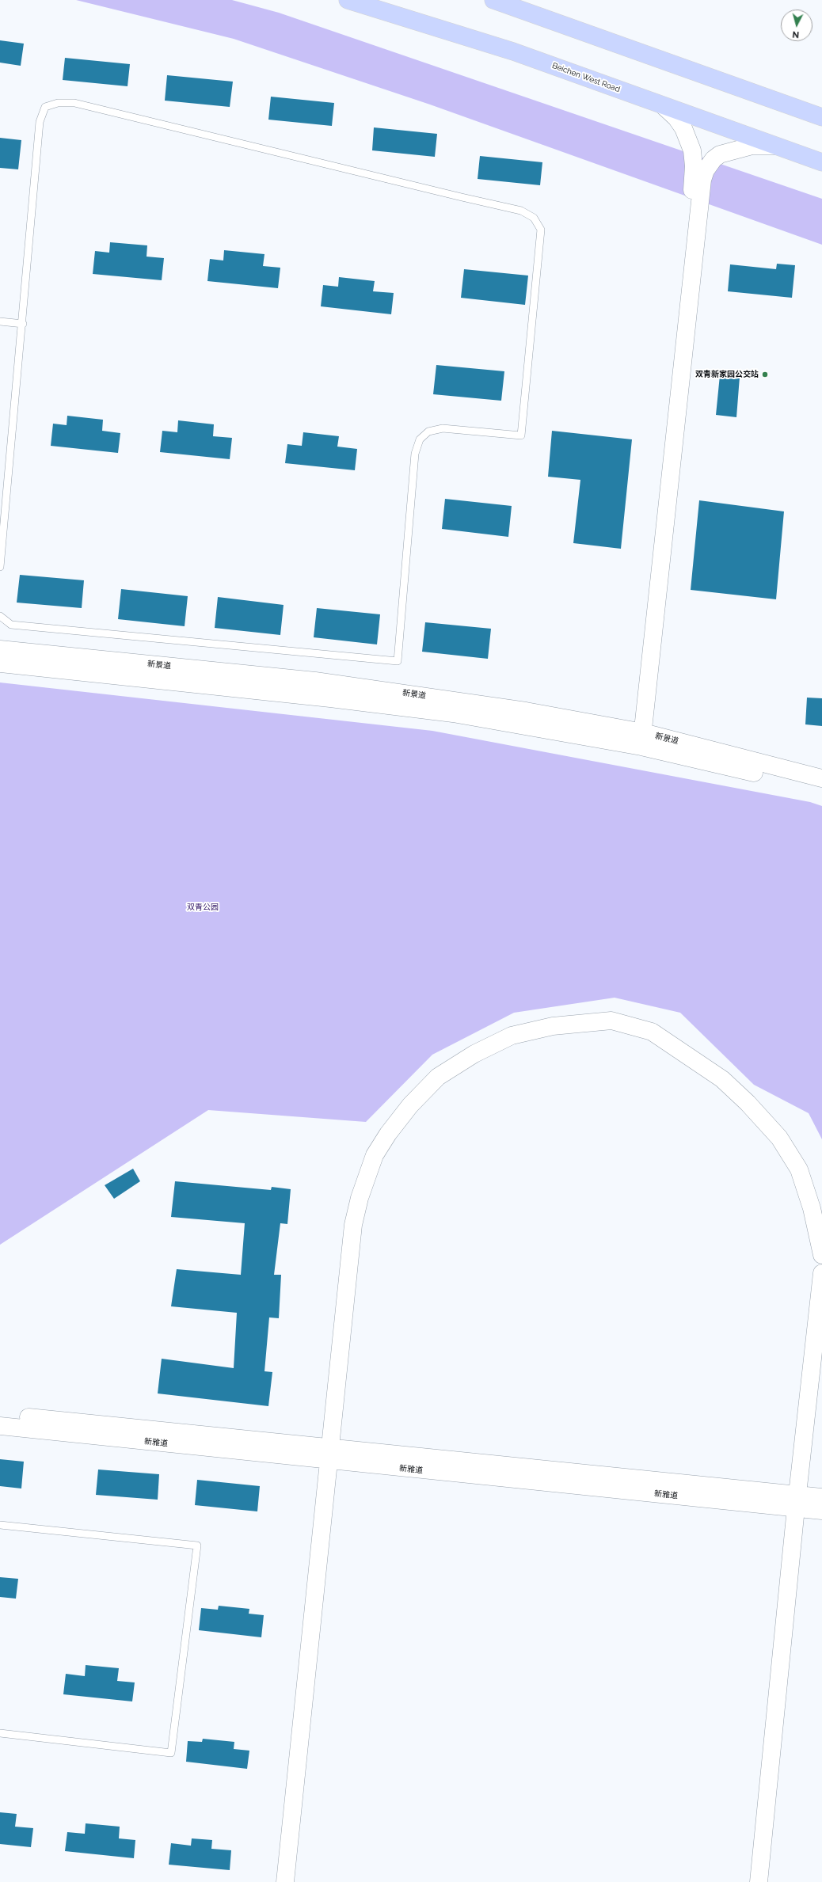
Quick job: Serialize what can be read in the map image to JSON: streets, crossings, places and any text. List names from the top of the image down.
{
  "streets": {
    "main road": ["Beichen West Road"],
    "street": ["新景道", "新雅道"]
  },
  "parks": ["双青公园"],
  "places": ["双青新家园公交站"],
  "north": "bottom"
}
